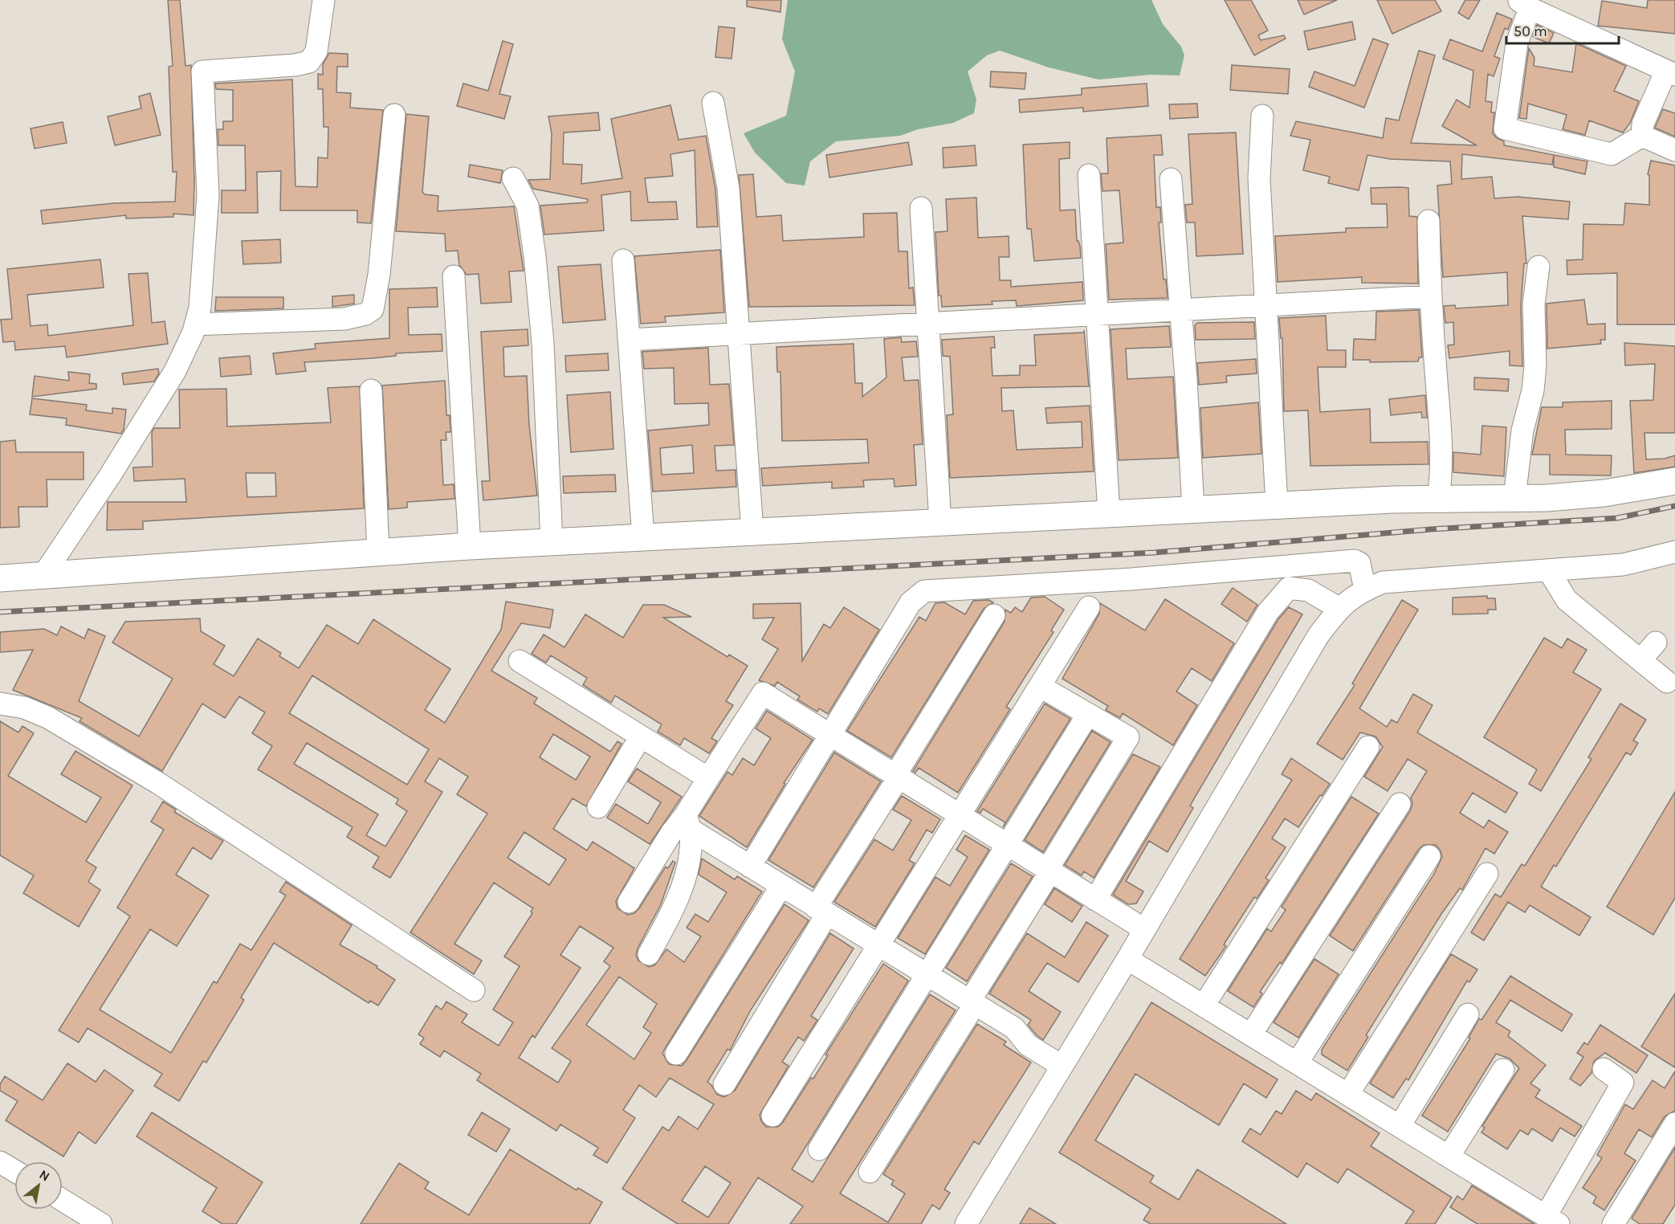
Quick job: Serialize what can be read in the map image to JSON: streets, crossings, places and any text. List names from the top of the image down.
{
  "scale_bar": "50 m",
  "north": "top right"
}
